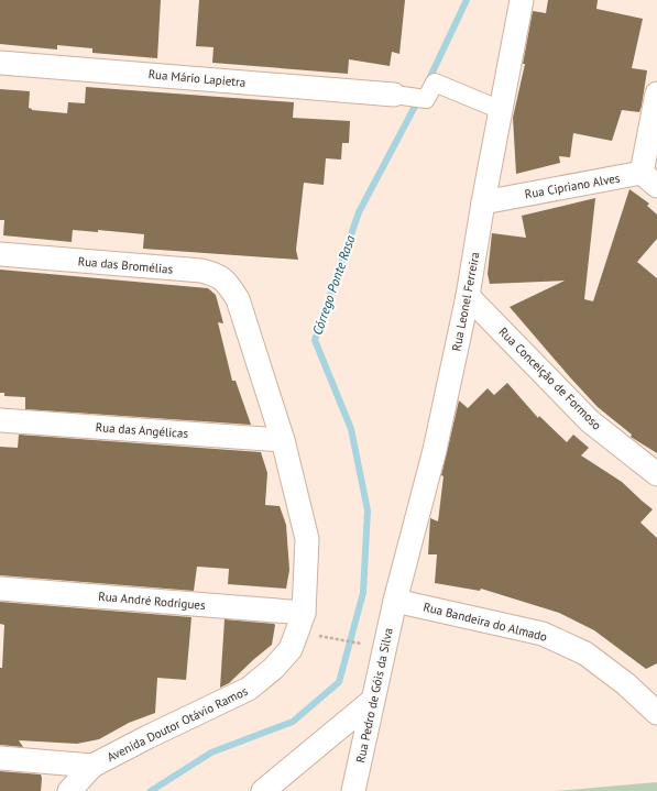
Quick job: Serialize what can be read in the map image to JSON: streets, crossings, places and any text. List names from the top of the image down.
{
  "streets": {
    "street": [
      "Rua Mário Lapietra",
      "Rua Cipriano Alves",
      "Rua das Bromélias",
      "Rua Leonel Ferreira",
      "Rua Conceição de Formoso",
      "Rua das Angélicas",
      "Rua André Rodrigues",
      "Rua Bandeira do Almado",
      "Rua Pedro de Góis da Silva",
      "Avenida Doutor Otávio Ramos"
    ]
  },
  "crossings": [
    ["Rua Cipriano Alves", "Rua Leonel Ferreira"],
    ["Rua das Bromélias", "Avenida Doutor Otávio Ramos"],
    ["Rua Leonel Ferreira", "Rua Conceição de Formoso"],
    ["Rua Leonel Ferreira", "Rua Bandeira do Almado"],
    ["Rua Leonel Ferreira", "Rua Pedro de Góis da Silva"],
    ["Rua das Angélicas", "Avenida Doutor Otávio Ramos"],
    ["Rua André Rodrigues", "Avenida Doutor Otávio Ramos"],
    ["Rua Bandeira do Almado", "Rua Pedro de Góis da Silva"]
  ],
  "water": ["Córrego Ponte Rasa"]
}
